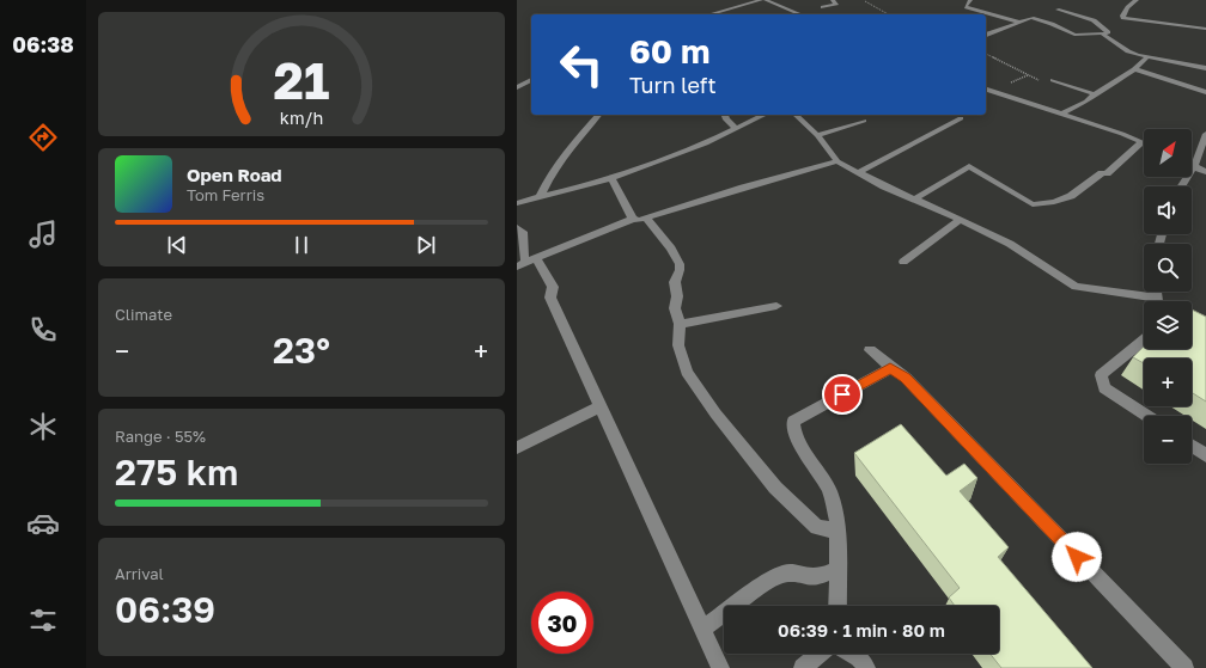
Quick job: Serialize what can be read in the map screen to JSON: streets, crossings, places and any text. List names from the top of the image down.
{
  "north": "top right",
  "page": {
    "tabs": "06:38",
    "turn": ["60 m", "Turn left"],
    "map_buttons": ["+", "−"],
    "song": ["Open Road", "Tom Ferris"],
    "tile": [
      "Climate",
      ["Range · 55%", "275 km"],
      ["Arrival", "06:39"]
    ],
    "heat": ["−", "23°", "+"],
    "limit": "30",
    "trip": "06:39 · 1 min · 80 m",
    "gauge": ["21", "km/h"]
  }
}
